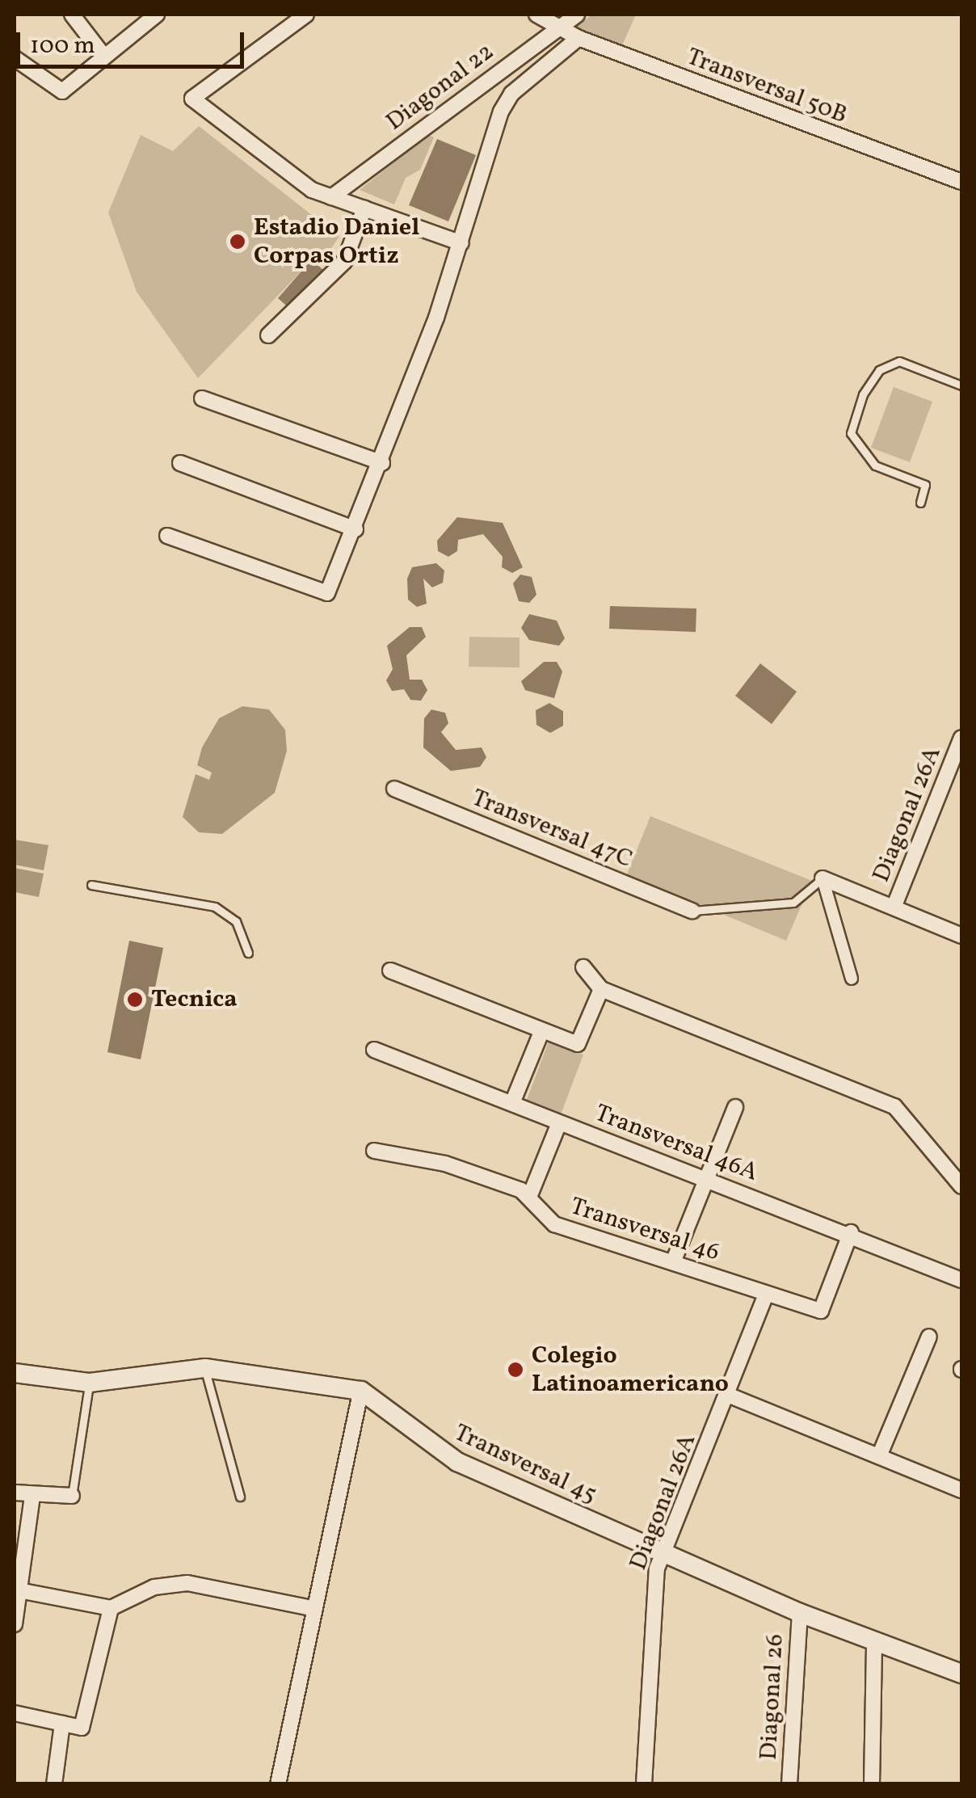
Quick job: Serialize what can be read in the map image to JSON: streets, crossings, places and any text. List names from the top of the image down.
{
  "streets": {
    "street": [
      "Transversal 50B",
      "Diagonal 22",
      "Diagonal 26A",
      "Transversal 47C",
      "Transversal 46A",
      "Transversal 46",
      "Transversal 45",
      "Diagonal 26"
    ]
  },
  "crossings": [
    ["Transversal 50B", "Diagonal 22"],
    ["Diagonal 26A", "Transversal 46"],
    ["Diagonal 26A", "Transversal 45"],
    ["Transversal 46A", "Transversal 46"],
    ["Transversal 45", "Diagonal 26"]
  ],
  "places": ["Estadio Daniel Corpas Ortiz", "Tecnica", "Colegio Latinoamericano"],
  "scale_bar": "100 m"
}
